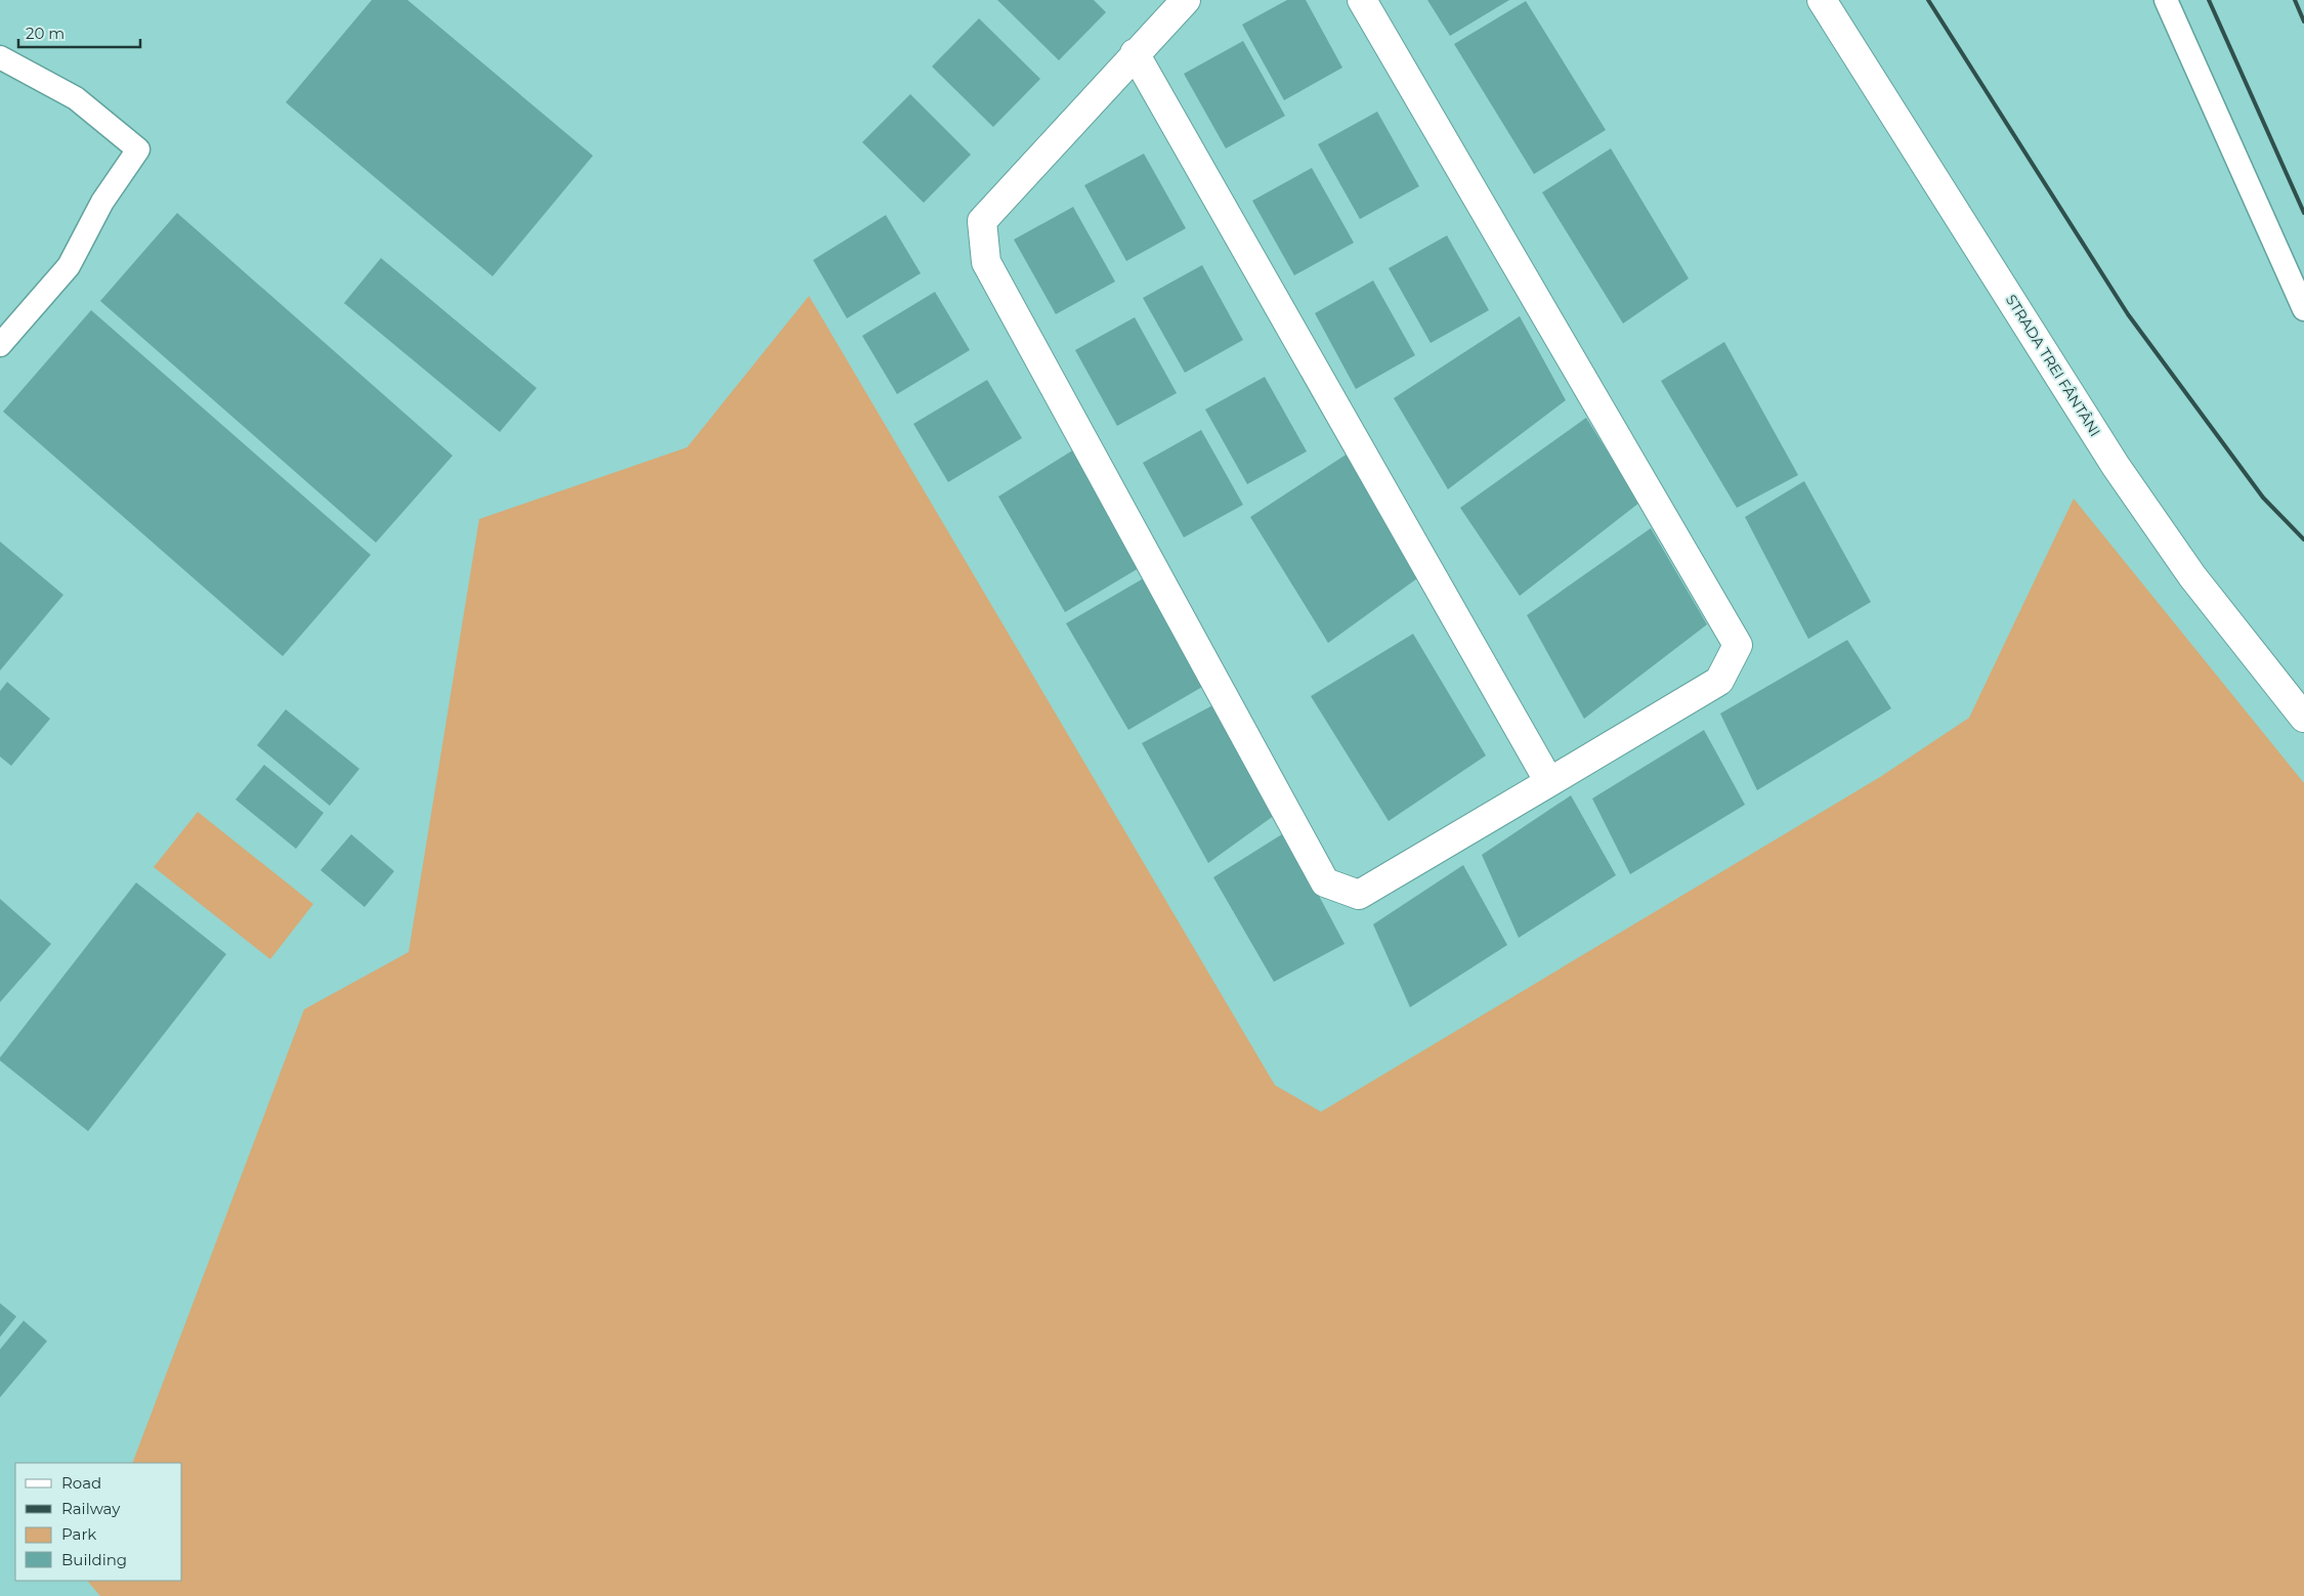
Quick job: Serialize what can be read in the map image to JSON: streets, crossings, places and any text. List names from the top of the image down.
{
  "streets": {
    "street": ["STRADA TREI FÂNTÂNI"]
  },
  "legend": [
    "Road",
    "Railway",
    "Park",
    "Building"
  ],
  "scale_bar": "20 m"
}
